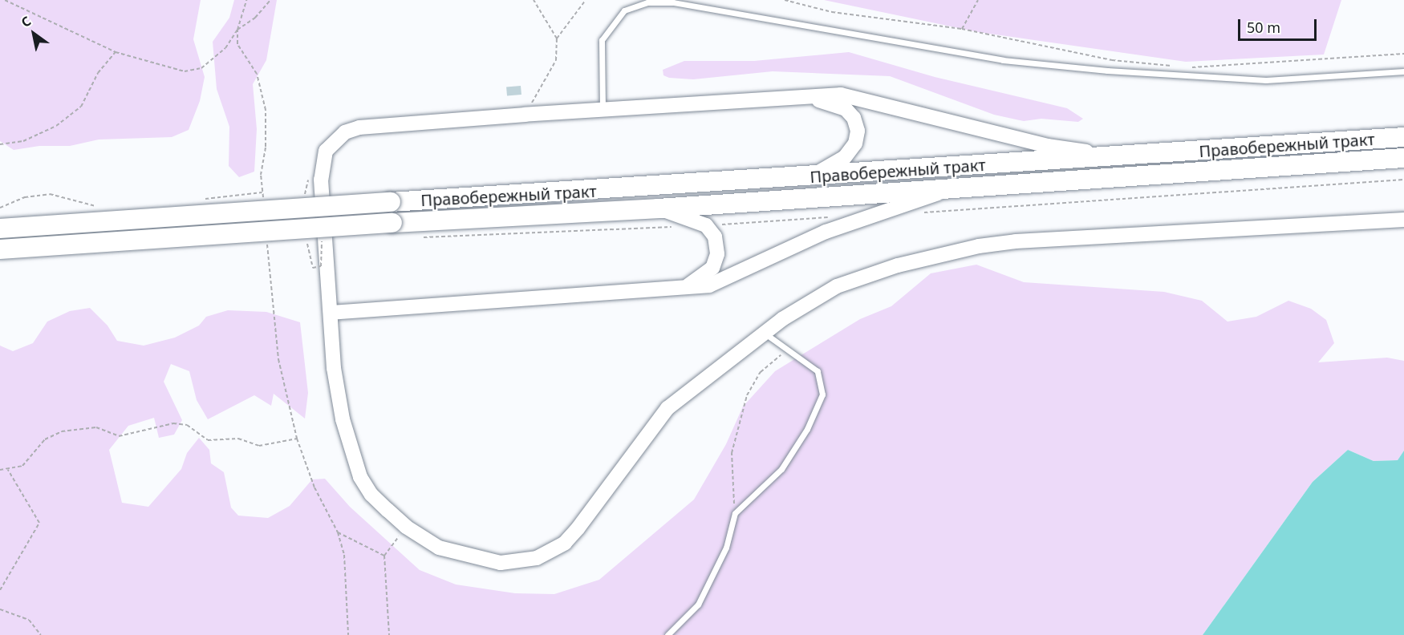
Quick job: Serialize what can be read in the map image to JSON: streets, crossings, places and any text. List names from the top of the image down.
{
  "streets": {
    "highway": ["Правобережный тракт"]
  },
  "scale_bar": "50 m",
  "north": "top left"
}
